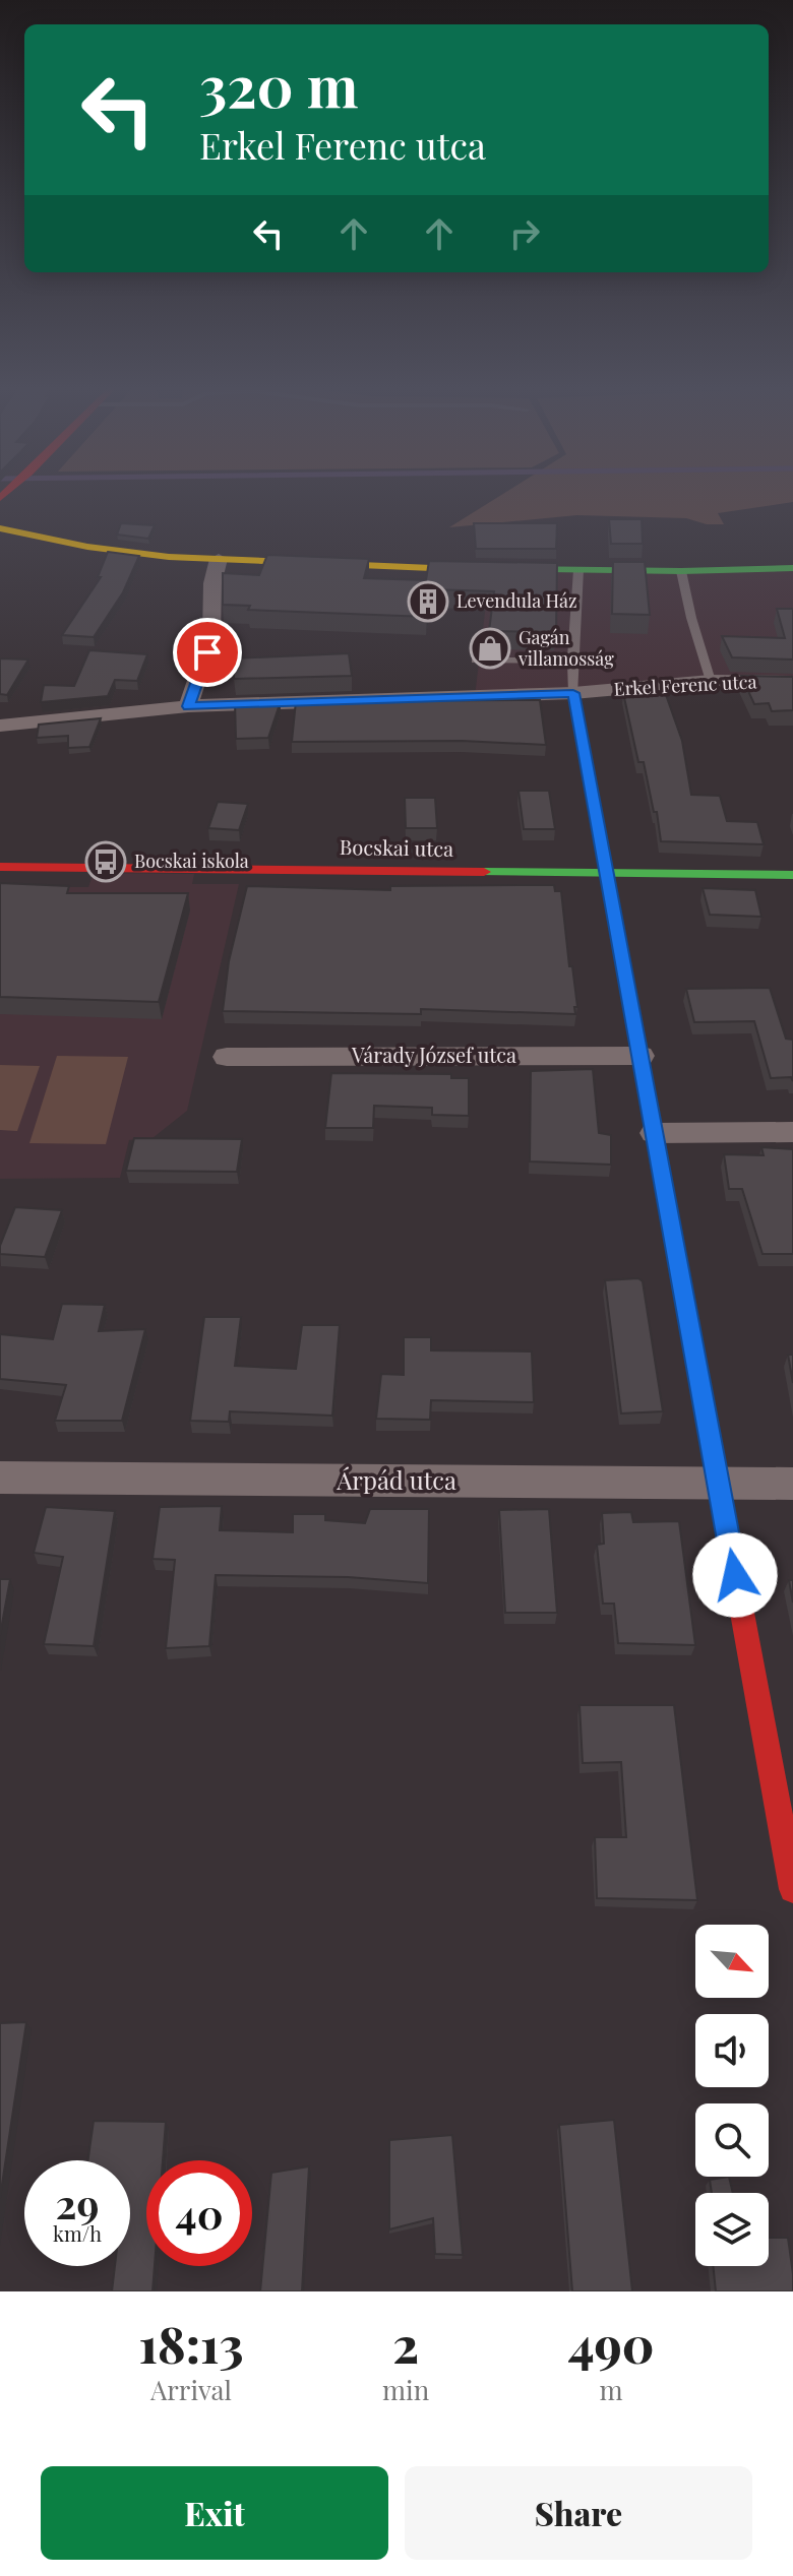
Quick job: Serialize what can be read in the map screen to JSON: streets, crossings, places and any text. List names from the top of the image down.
{
  "streets": {
    "street": [
      "Erkel Ferenc utca",
      "Bocskai utca",
      "Várady József utca",
      "Árpád utca"
    ]
  },
  "places": {
    "building": ["Levendula Ház"],
    "shop": ["Gagán villamosság"],
    "bus stop": ["Bocskai iskola"]
  },
  "north": "bottom right",
  "page": {
    "turn": ["320 m", "Erkel Ferenc utca"],
    "speed": "29 km/h",
    "limit": "40",
    "eta": [
      "18:13",
      "Arrival",
      "2",
      "min",
      "490",
      "m"
    ],
    "buttons": ["Exit", "Share"]
  }
}
